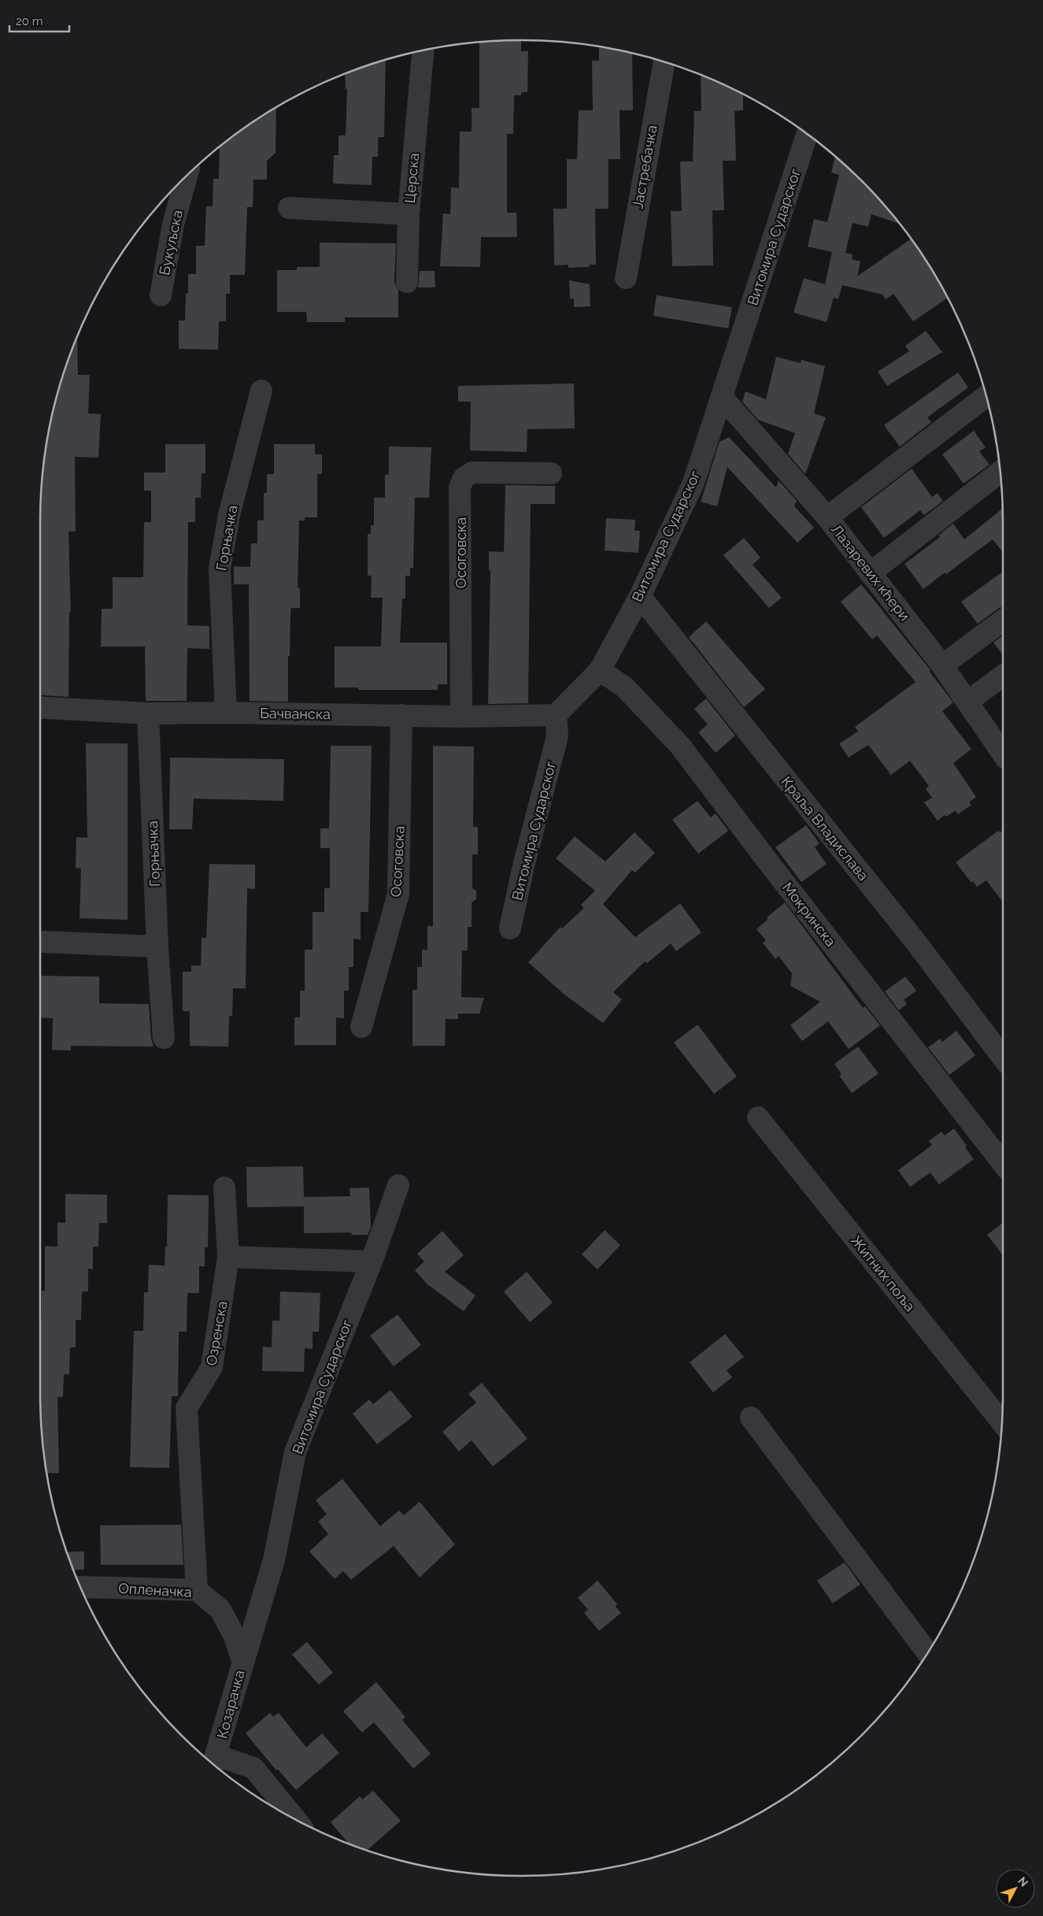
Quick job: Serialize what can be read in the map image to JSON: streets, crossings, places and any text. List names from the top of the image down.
{
  "streets": {
    "street": [
      "Јастребачка",
      "Церска",
      "Витомира Сударског",
      "Букуљска",
      "Горњачка",
      "Осоговска",
      "Лазаревих кћери",
      "Бачванска",
      "Краља Владислава",
      "Мокринска",
      "Житних поља",
      "Озренска",
      "Опленачка",
      "Козарачка"
    ]
  },
  "crossings": [
    ["Витомира Сударског", "Лазаревих кћери"],
    ["Витомира Сударског", "Бачванска"],
    ["Витомира Сударског", "Краља Владислава"],
    ["Витомира Сударског", "Мокринска"],
    ["Витомира Сударског", "Опленачка"],
    ["Витомира Сударског", "Козарачка"],
    ["Горњачка", "Бачванска"],
    ["Осоговска", "Бачванска"],
    ["Озренска", "Опленачка"],
    ["Опленачка", "Козарачка"]
  ],
  "scale_bar": "20 m",
  "north": "top right"
}
